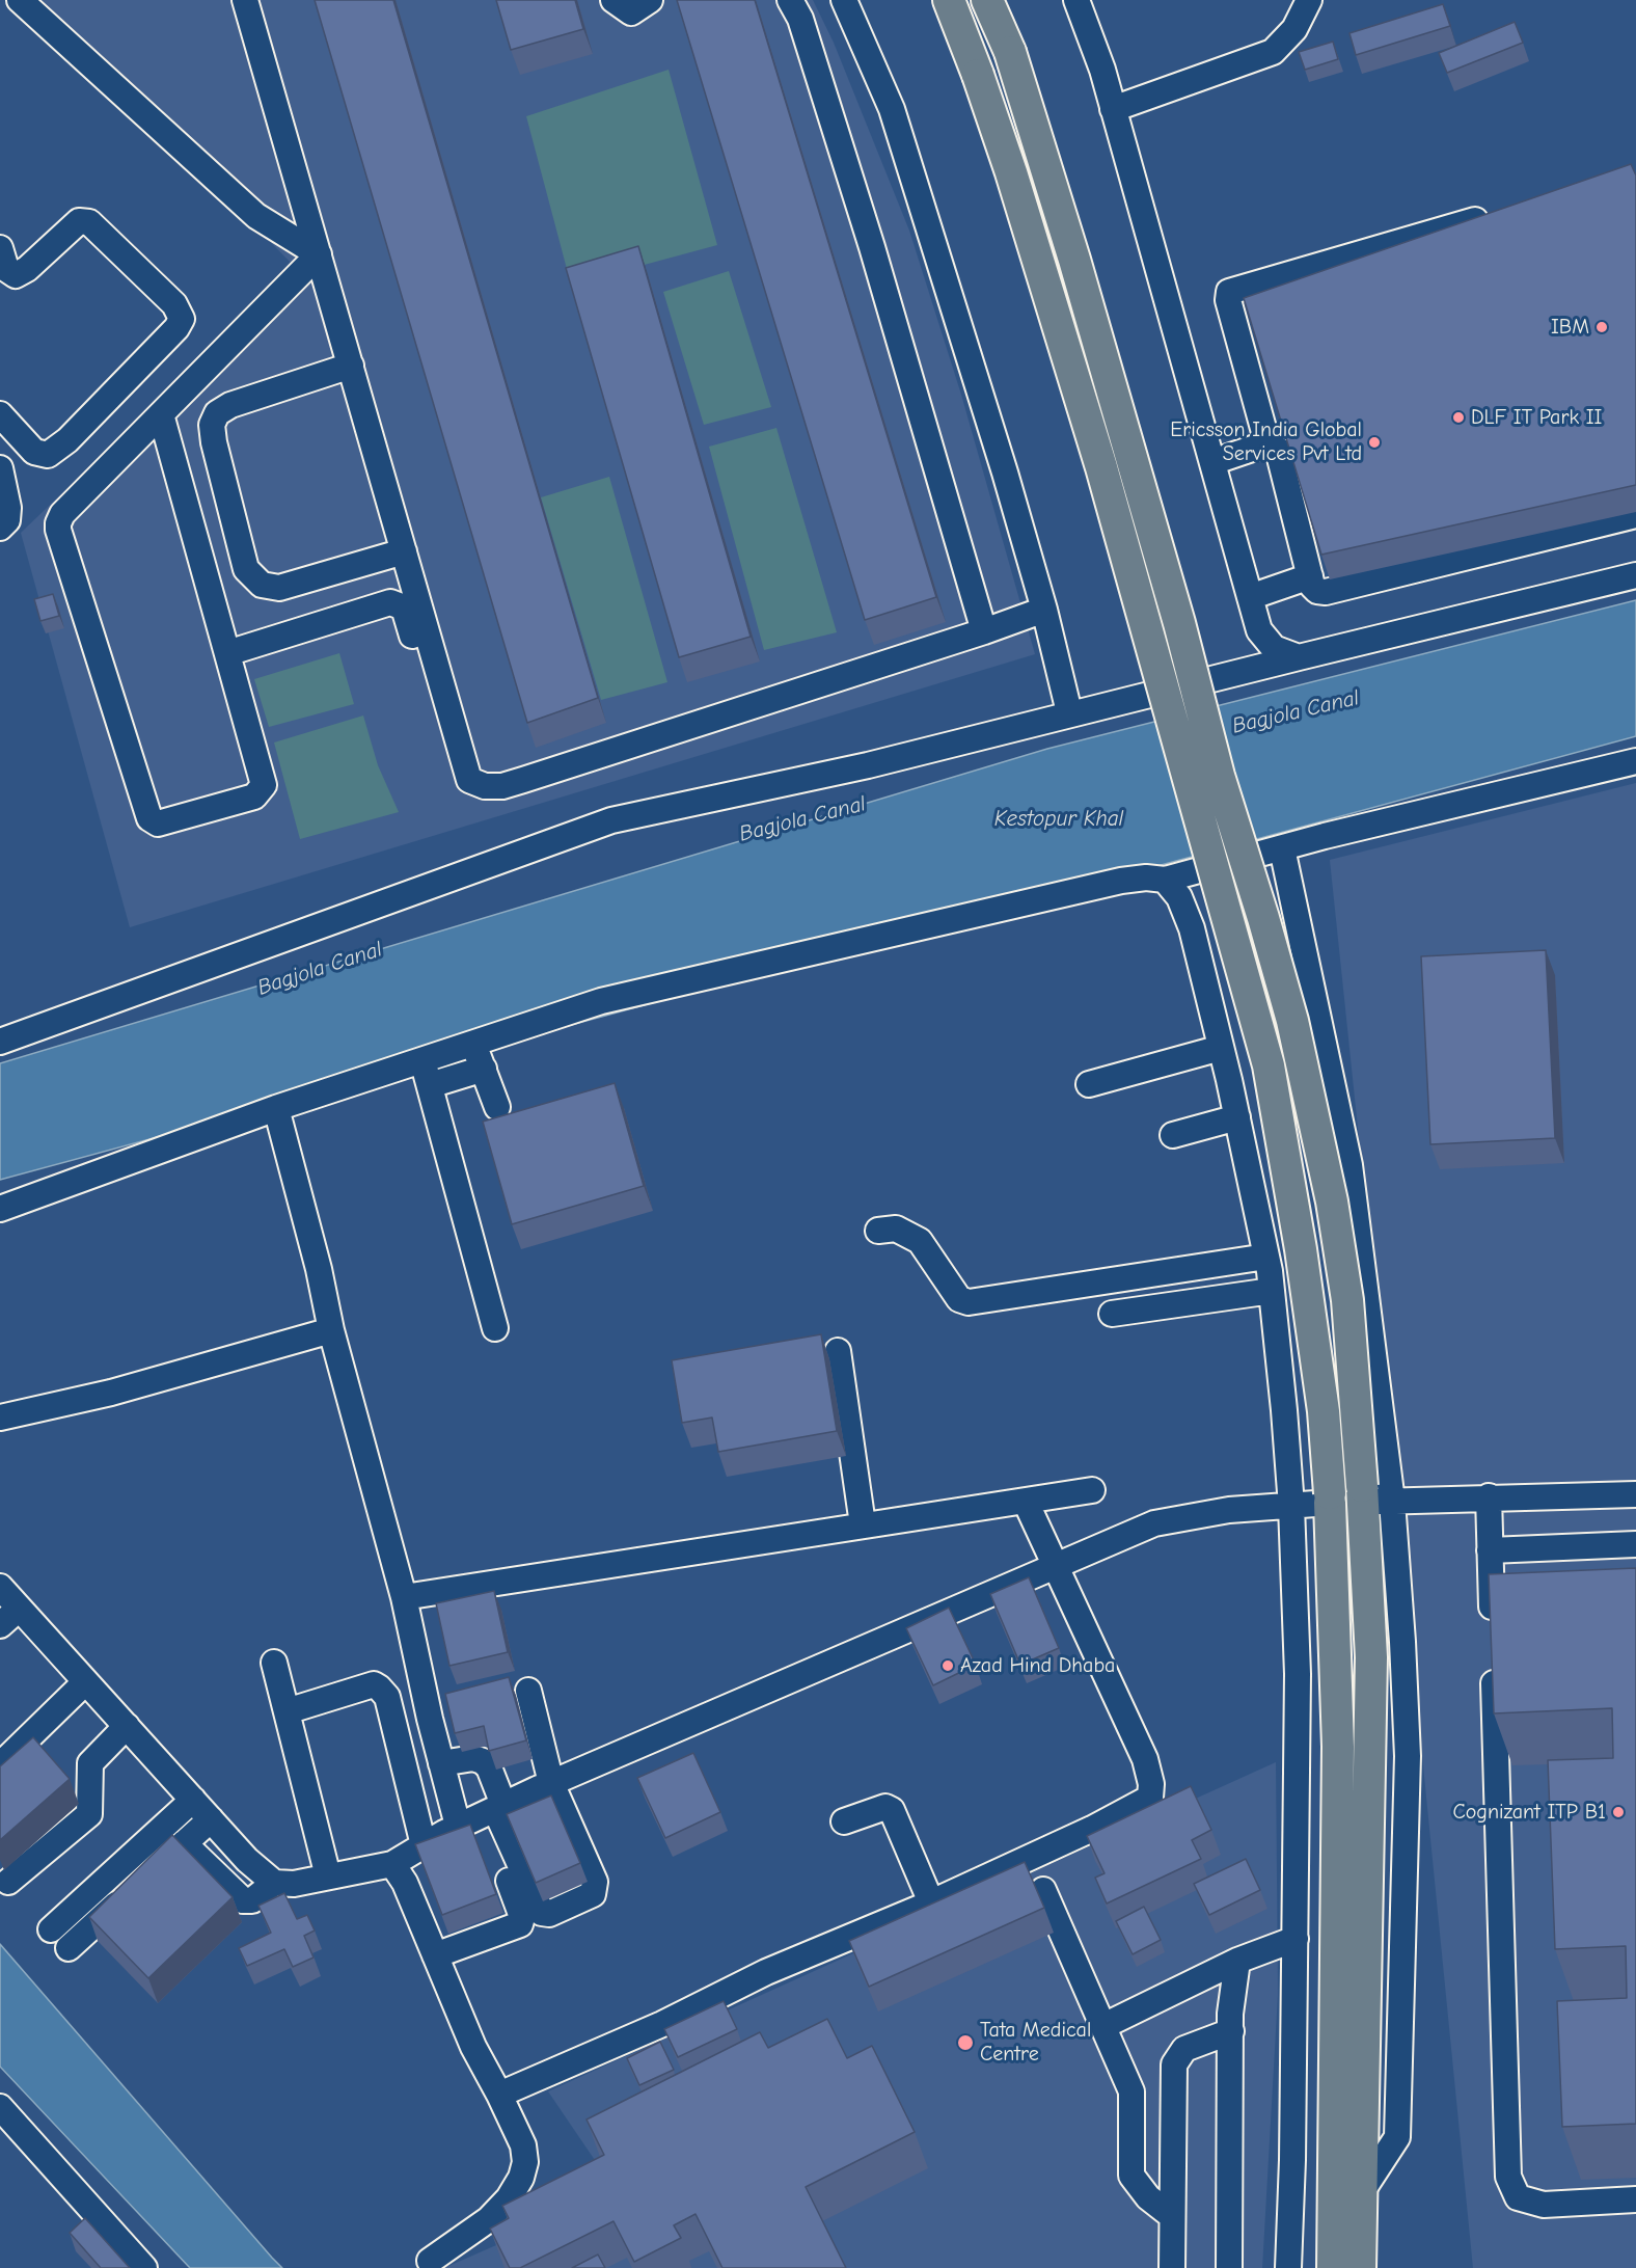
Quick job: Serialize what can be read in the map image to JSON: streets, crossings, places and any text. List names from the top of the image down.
{
  "water": ["Bagjola Canal", "Kestopur Khal"],
  "places": [
    "IBM",
    "DLF IT Park II",
    "Ericsson India Global Services Pvt Ltd",
    "Azad Hind Dhaba",
    "Cognizant ITP B1",
    "Tata Medical Centre"
  ]
}
